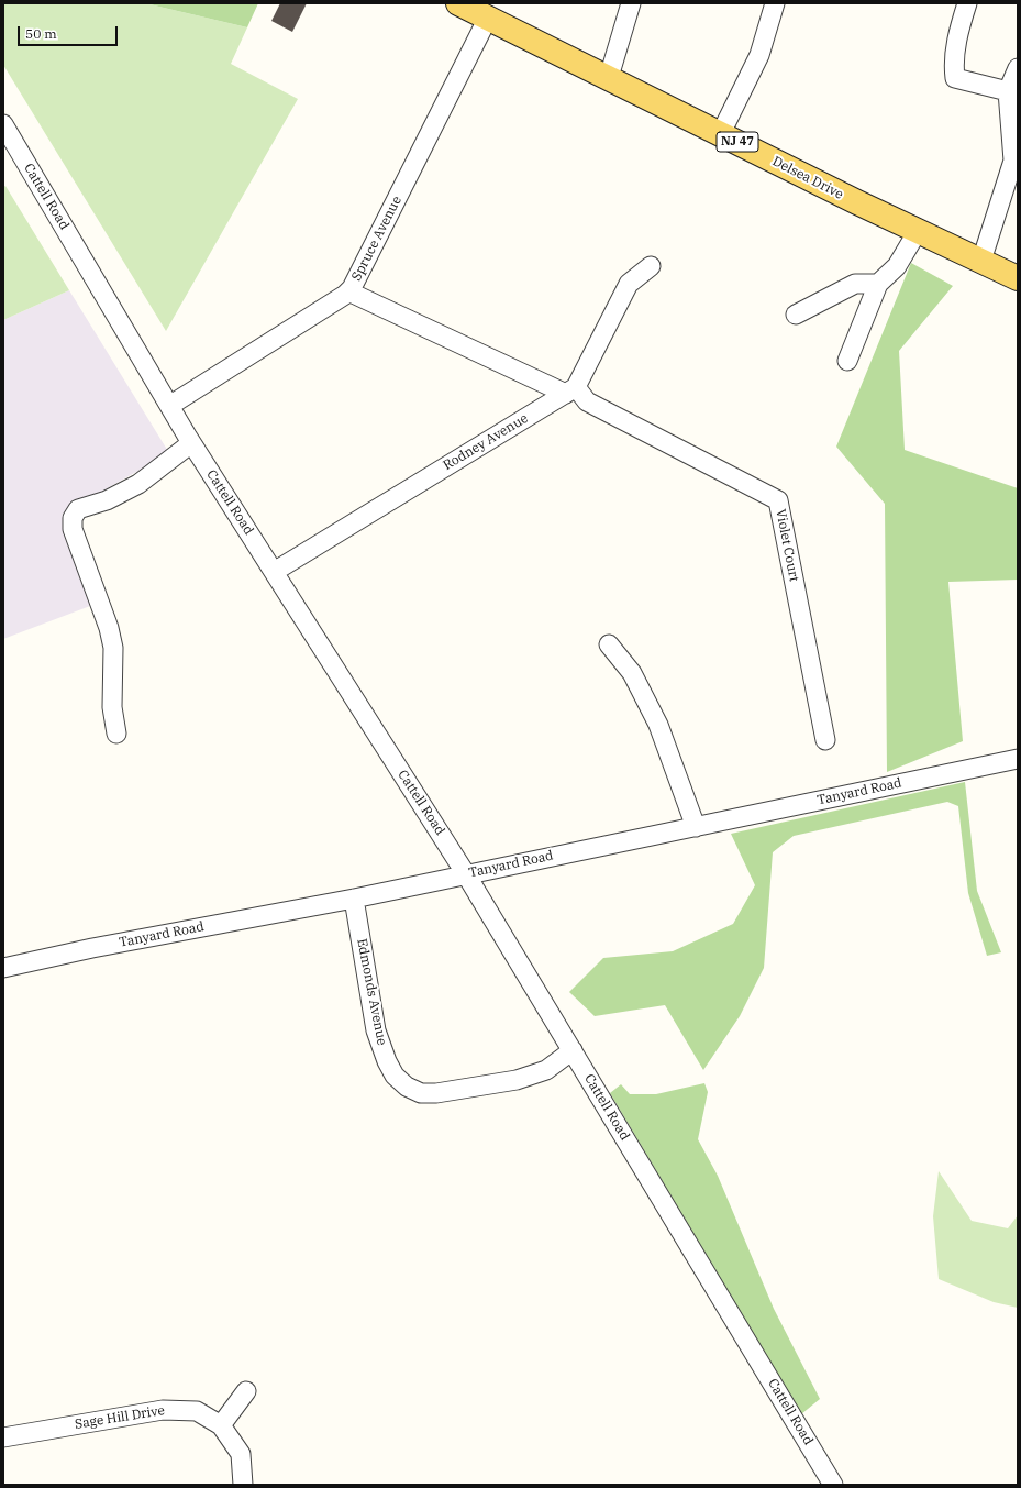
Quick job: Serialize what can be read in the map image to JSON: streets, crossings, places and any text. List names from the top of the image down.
{
  "streets": {
    "main road": ["NJ 47", "Delsea Drive"],
    "street": [
      "Cattell Road",
      "Spruce Avenue",
      "Rodney Avenue",
      "Violet Court",
      "Tanyard Road",
      "Edmonds Avenue",
      "Sage Hill Drive"
    ]
  },
  "crossings": [
    ["Delsea Drive", "Spruce Avenue"],
    ["Cattell Road", "Spruce Avenue"],
    ["Cattell Road", "Rodney Avenue"],
    ["Cattell Road", "Tanyard Road"],
    ["Cattell Road", "Edmonds Avenue"],
    ["Rodney Avenue", "Violet Court"],
    ["Tanyard Road", "Edmonds Avenue"]
  ],
  "scale_bar": "50 m"
}
